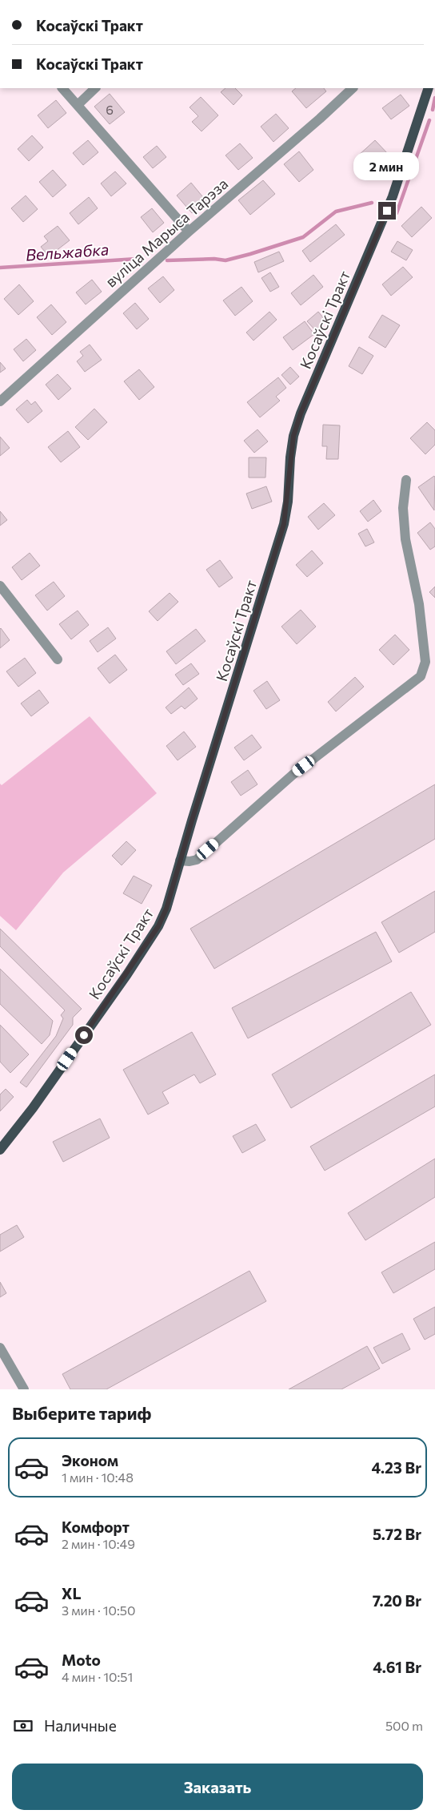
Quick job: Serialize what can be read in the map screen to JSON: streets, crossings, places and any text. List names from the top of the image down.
{
  "streets": {
    "main road": ["Косаўскі Тракт"],
    "street": ["вуліца Марыса Тарэза"]
  },
  "water": ["Вельжабка"],
  "house_numbers": ["6"],
  "page": {
    "banner": ["Косаўскі Тракт", "Косаўскі Тракт"],
    "bubble": "2 мин",
    "heading": "Выберите тариф",
    "list": [
      {
        "name": "Эконом",
        "note": "1 мин · 10:48",
        "value": "4.23 Br"
      },
      {
        "name": "Комфорт",
        "note": "2 мин · 10:49",
        "value": "5.72 Br"
      },
      {
        "name": "XL",
        "note": "3 мин · 10:50",
        "value": "7.20 Br"
      },
      {
        "name": "Moto",
        "note": "4 мин · 10:51",
        "value": "4.61 Br"
      }
    ],
    "pay": ["Наличные", "500 m"],
    "buttons": "Заказать"
  }
}
